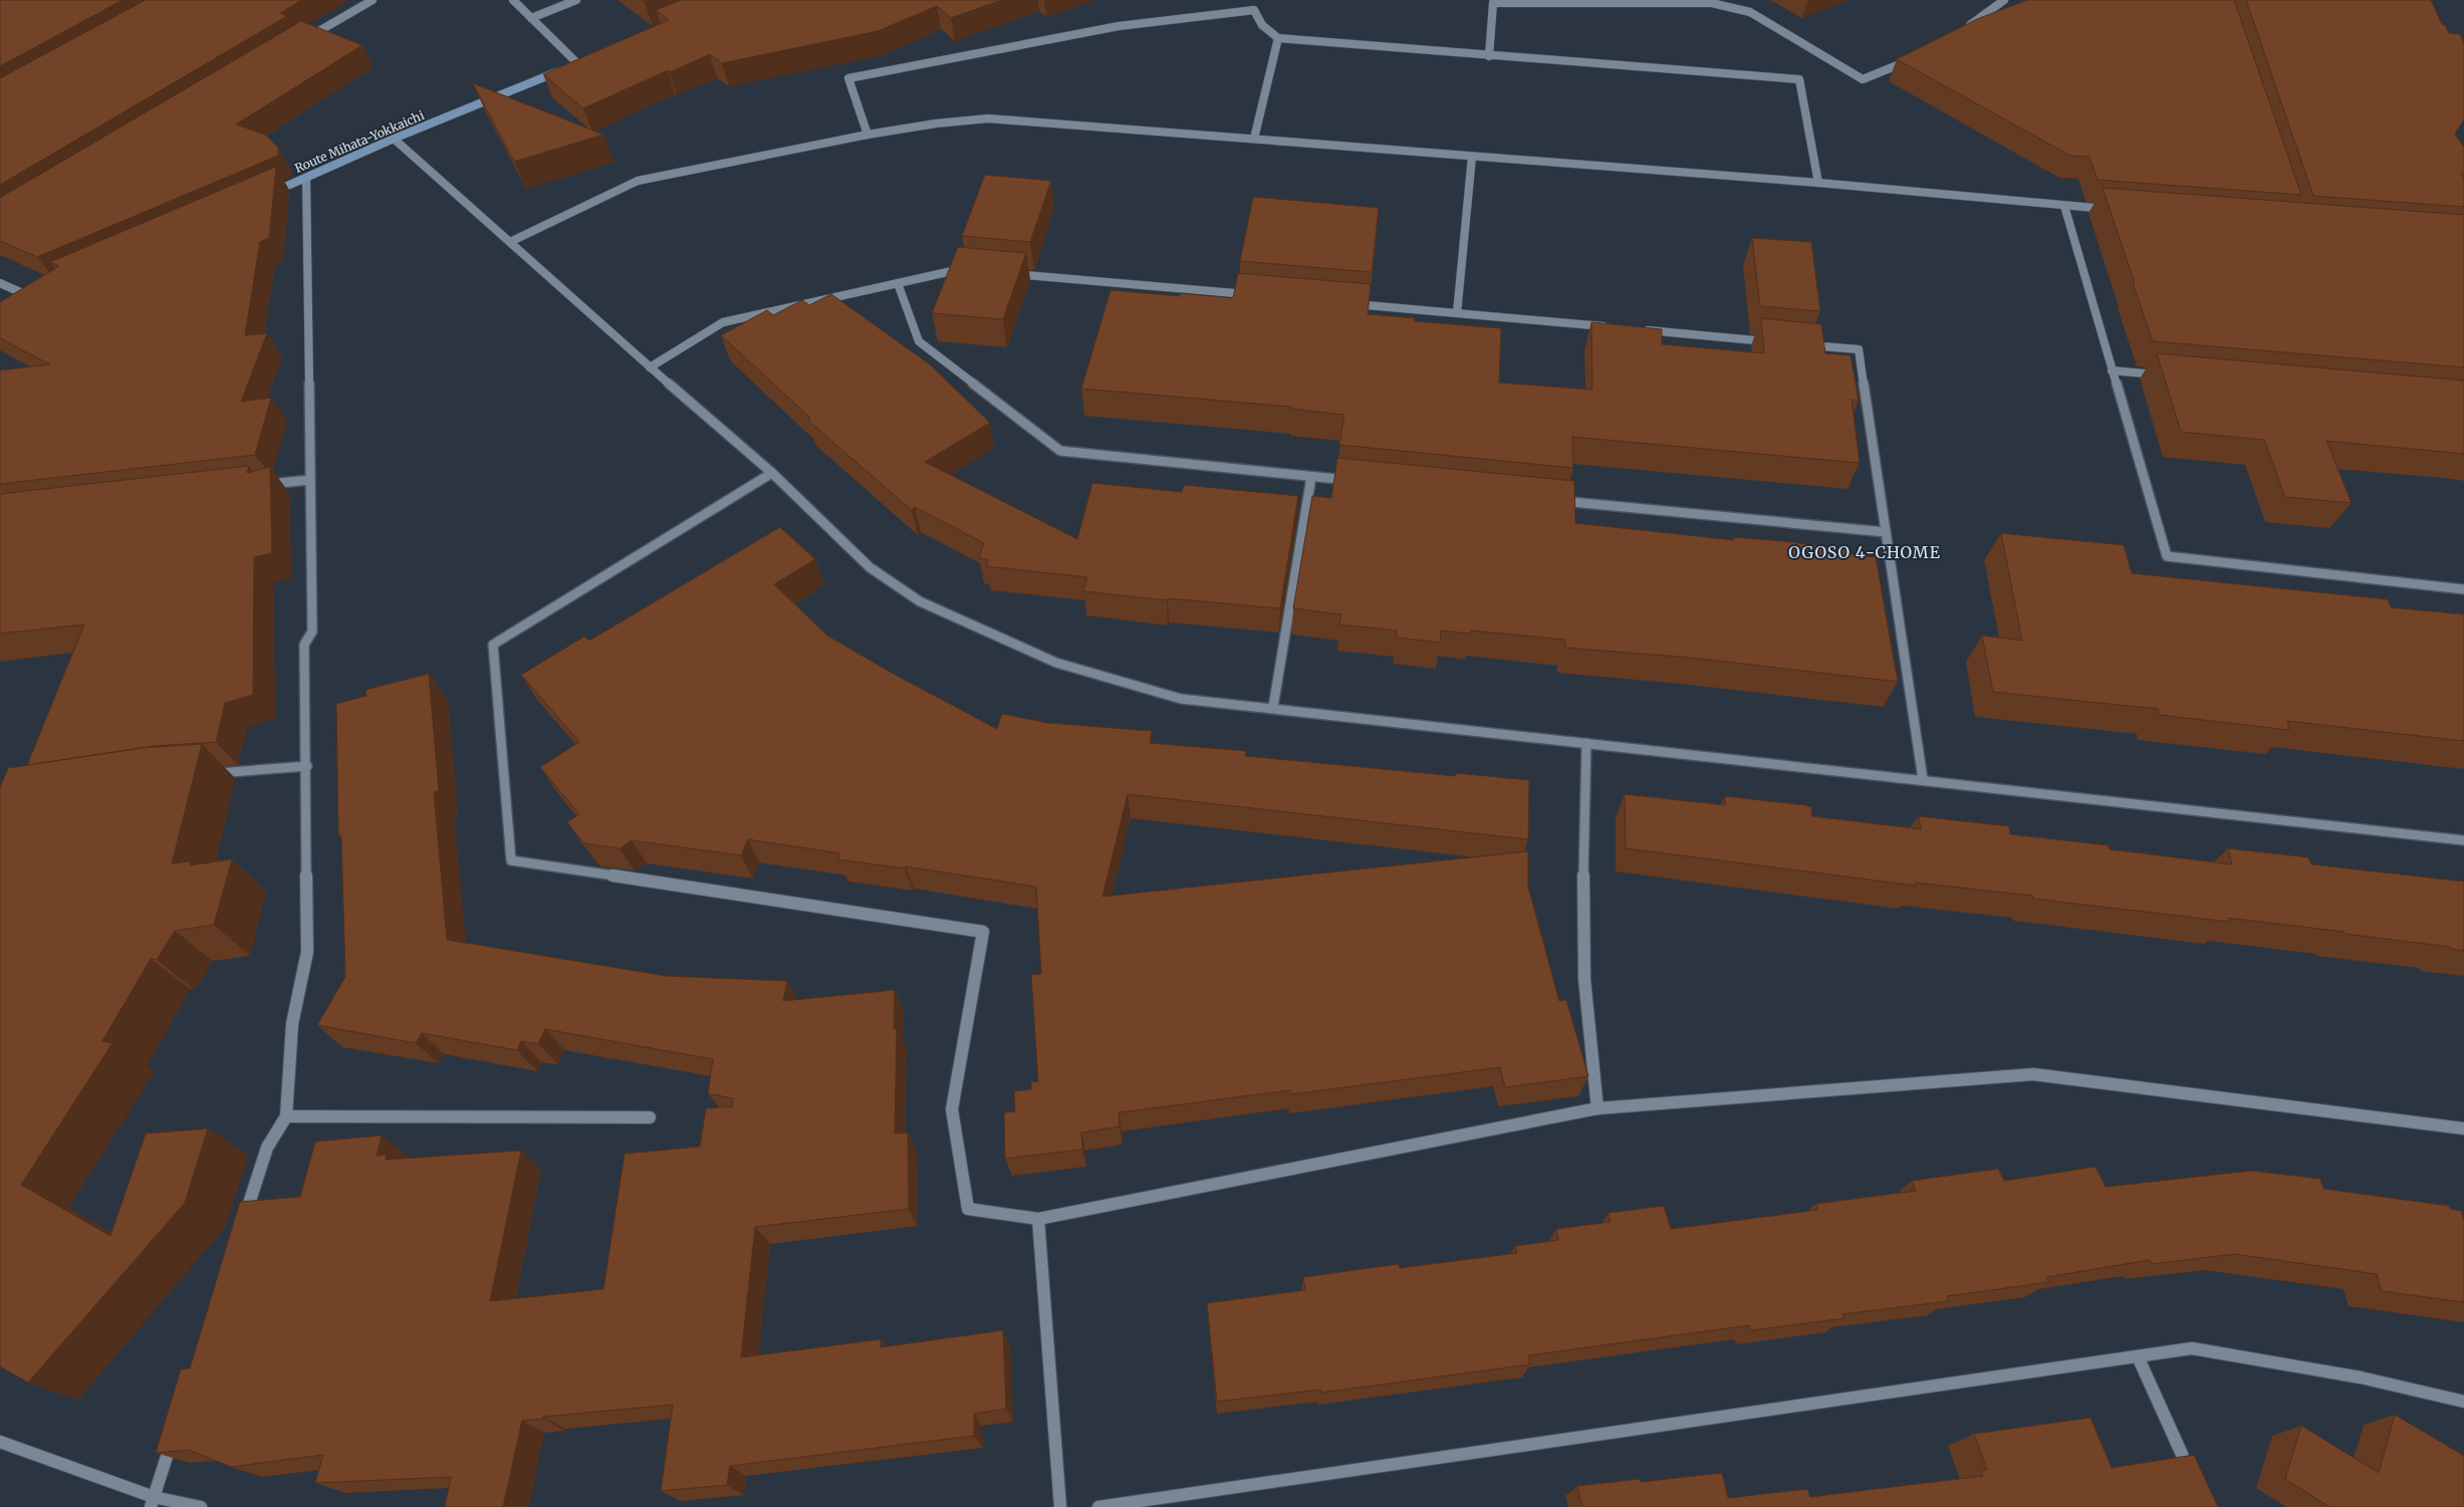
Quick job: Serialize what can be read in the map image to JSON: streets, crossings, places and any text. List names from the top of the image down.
{
  "streets": {
    "main road": ["Route Mihata-Yokkaichi"]
  },
  "districts": ["OGOSO 4-CHOME"]
}
